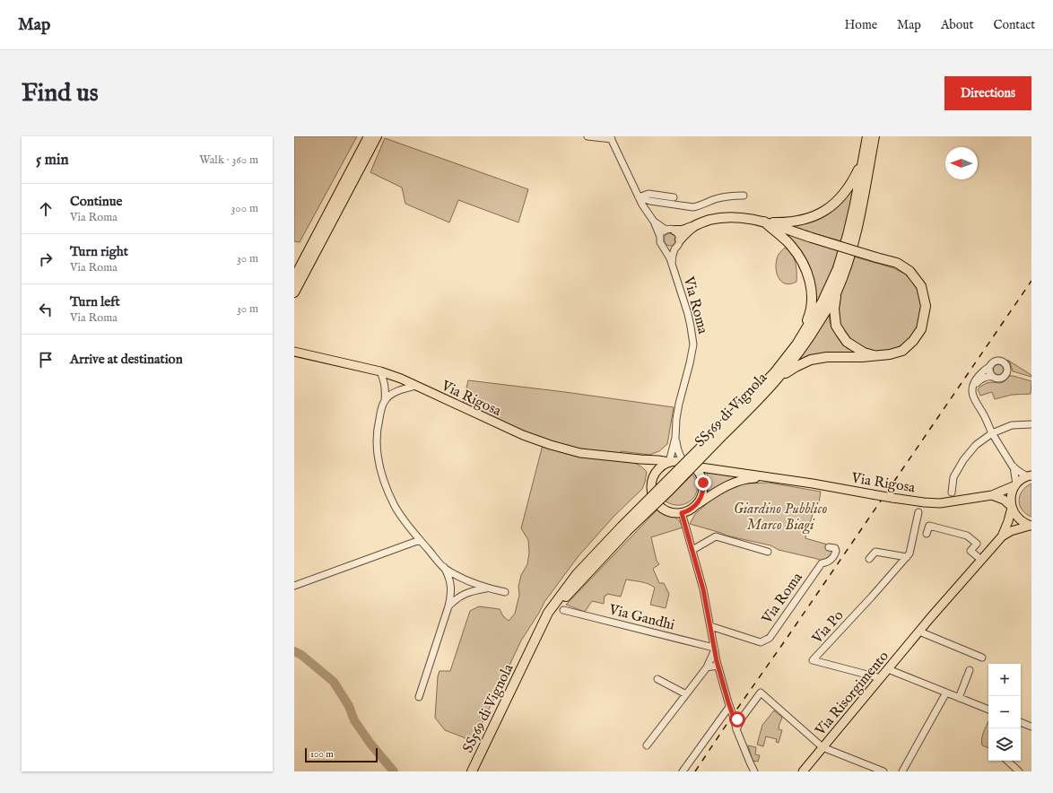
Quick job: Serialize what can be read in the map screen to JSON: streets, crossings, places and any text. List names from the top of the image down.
{
  "streets": {
    "highway": ["SS569 di Vignola"],
    "main road": ["Via Rigosa", "Via Risorgimento"],
    "street": ["Via Roma", "Via Gandhi", "Via Po"]
  },
  "crossings": [
    ["Via Roma", "Via Rigosa"],
    ["Via Rigosa", "Via Risorgimento"],
    ["Via Po", "Via Risorgimento"]
  ],
  "parks": ["Giardino Pubblico Marco Biagi"],
  "scale_bar": "100 m",
  "north": "left",
  "page": {
    "header": "Map",
    "nav": [
      "Home",
      "Map",
      "About",
      "Contact"
    ],
    "buttons": "Directions",
    "title": "Find us",
    "heading": ["5 min", "Walk · 360 m"],
    "list": [
      ["Continue", "Via Roma", "300 m"],
      ["Turn right", "Via Roma", "30 m"],
      ["Turn left", "Via Roma", "30 m"],
      "Arrive at destination"
    ],
    "map_buttons": ["+", "−"],
    "scale": "100 m"
  }
}
